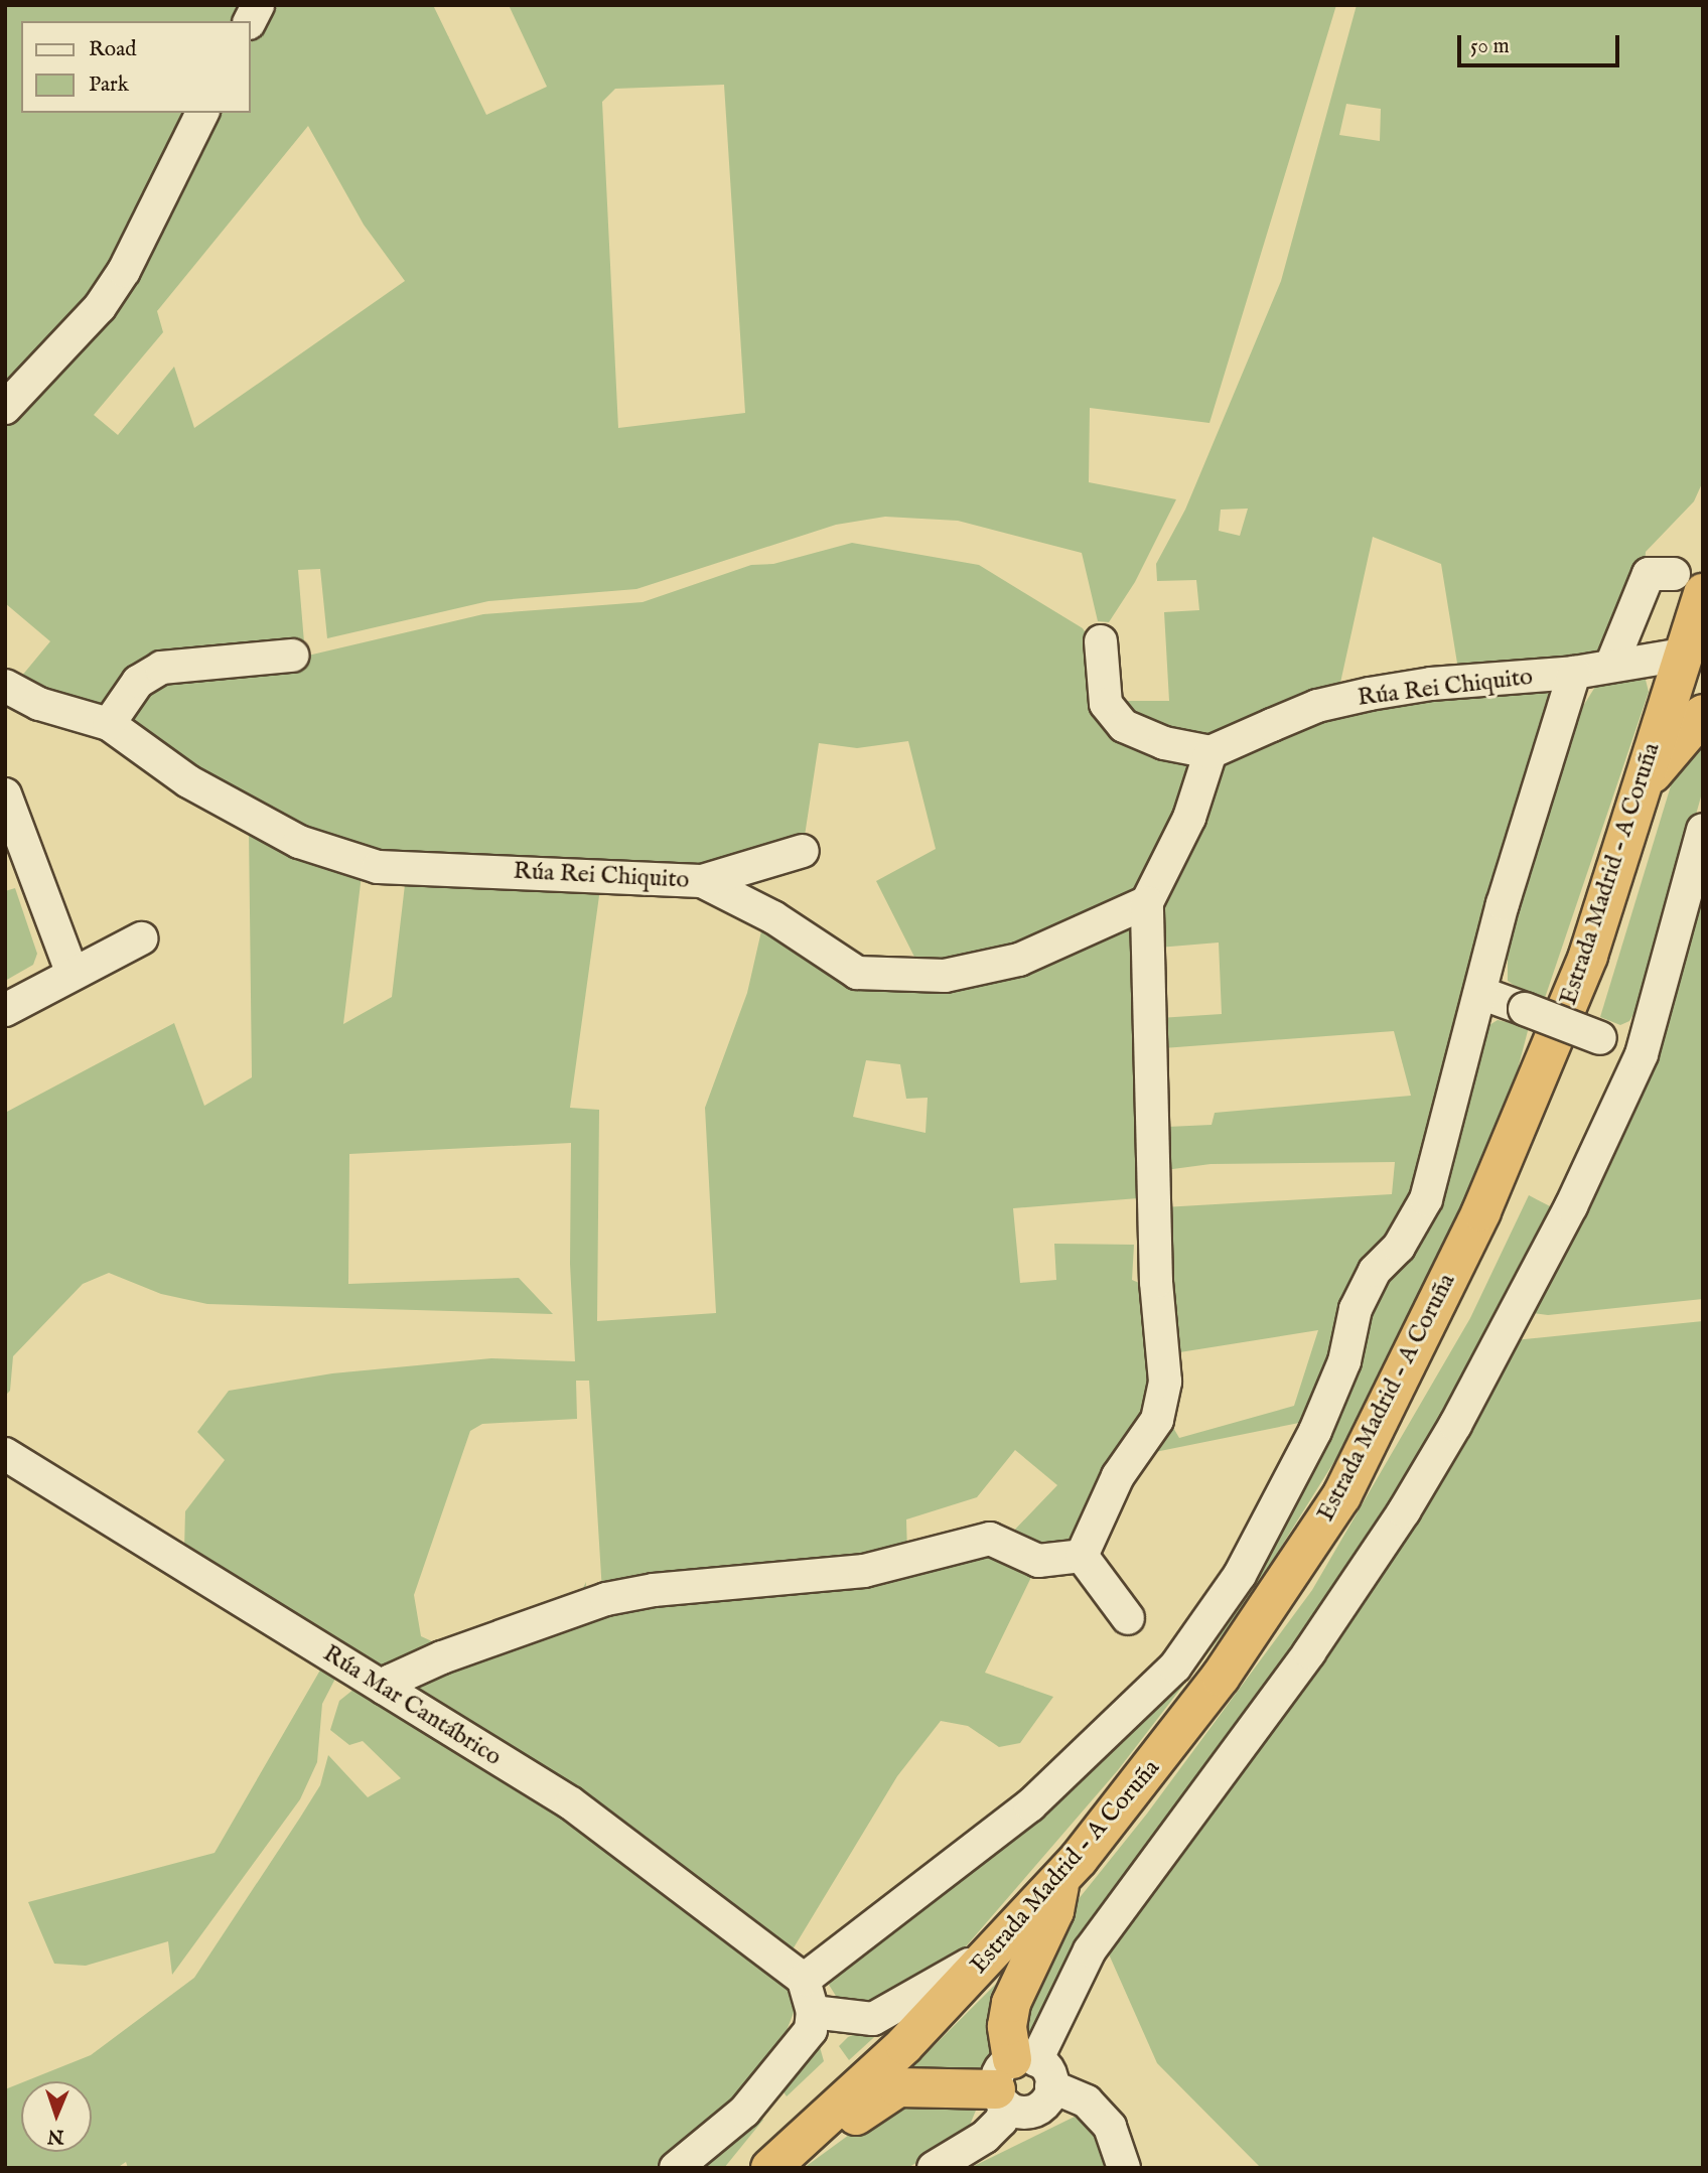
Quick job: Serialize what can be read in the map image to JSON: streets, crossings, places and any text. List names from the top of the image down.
{
  "streets": {
    "highway": ["Estrada Madrid - A Coruña"],
    "street": ["Rúa Rei Chiquito", "Rúa Mar Cantábrico"]
  },
  "crossings": [
    ["Rúa Rei Chiquito", "Estrada Madrid - A Coruña"]
  ],
  "legend": ["Road", "Park"],
  "scale_bar": "50 m",
  "north": "bottom"
}
